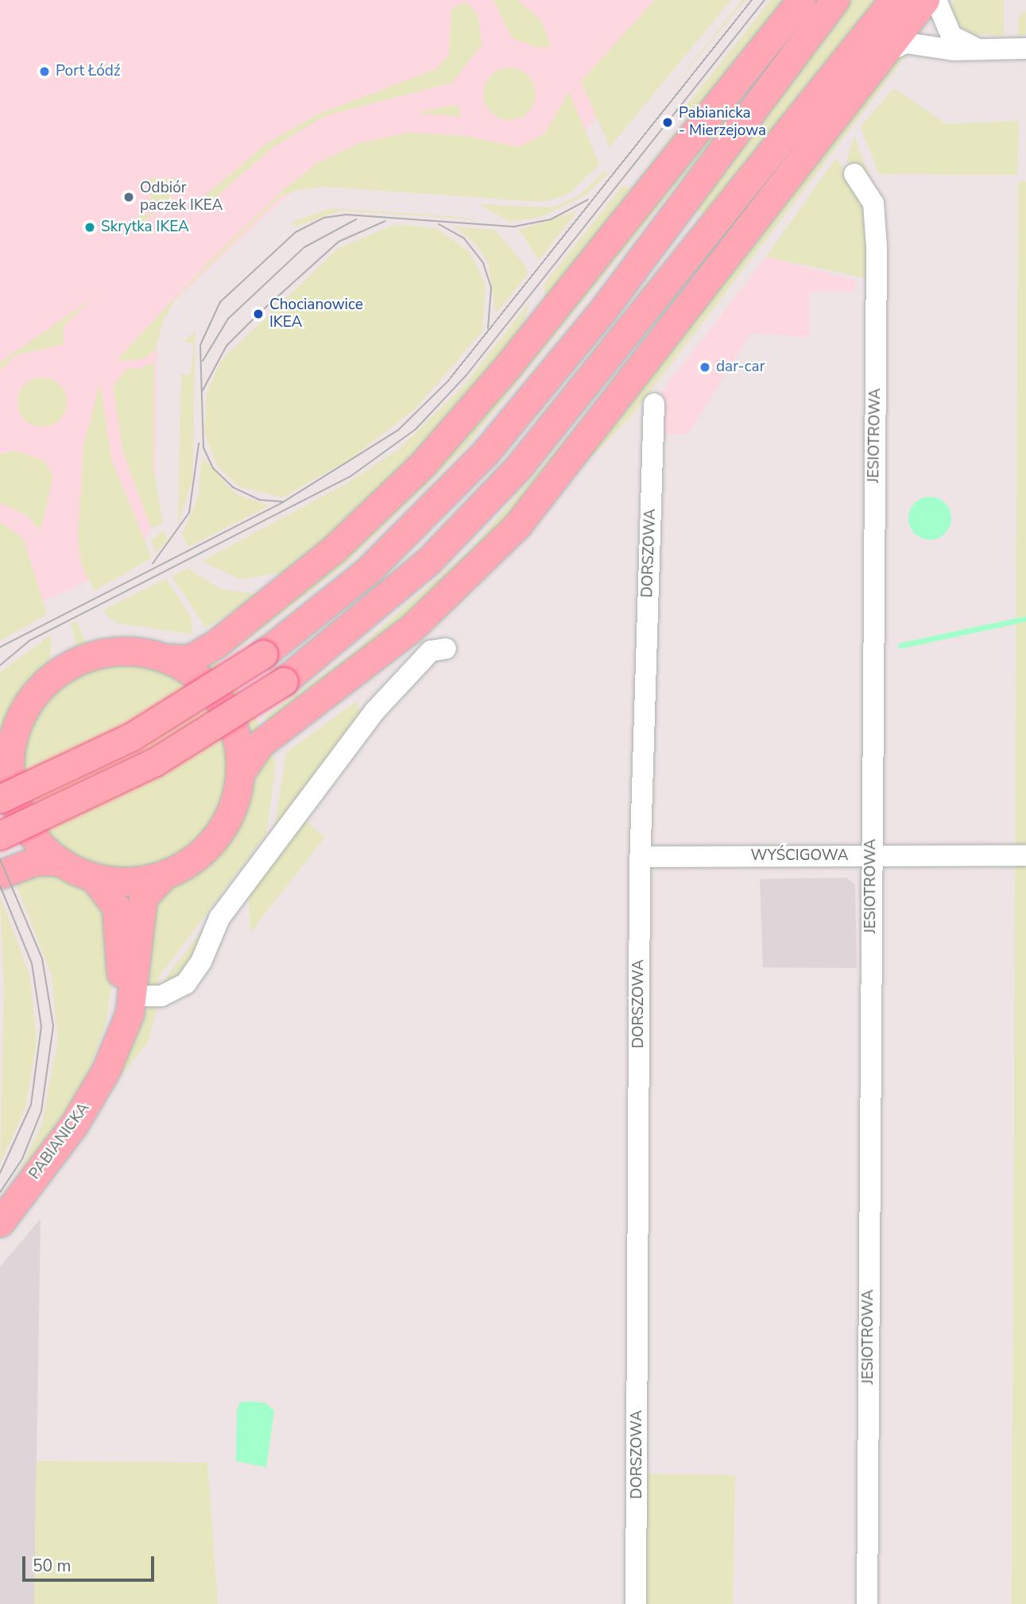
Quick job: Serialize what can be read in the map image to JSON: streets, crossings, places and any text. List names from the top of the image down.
{
  "streets": {
    "main road": ["PABIANICKA"],
    "street": ["JESIOTROWA", "DORSZOWA", "WYŚCIGOWA"]
  },
  "crossings": [
    ["JESIOTROWA", "WYŚCIGOWA"],
    ["DORSZOWA", "WYŚCIGOWA"]
  ],
  "places": [
    "Port Łódź",
    "Pabianicka - Mierzejowa",
    "Odbiór paczek IKEA",
    "Skrytka IKEA",
    "Chocianowice IKEA",
    "dar-car"
  ],
  "scale_bar": "50 m"
}
